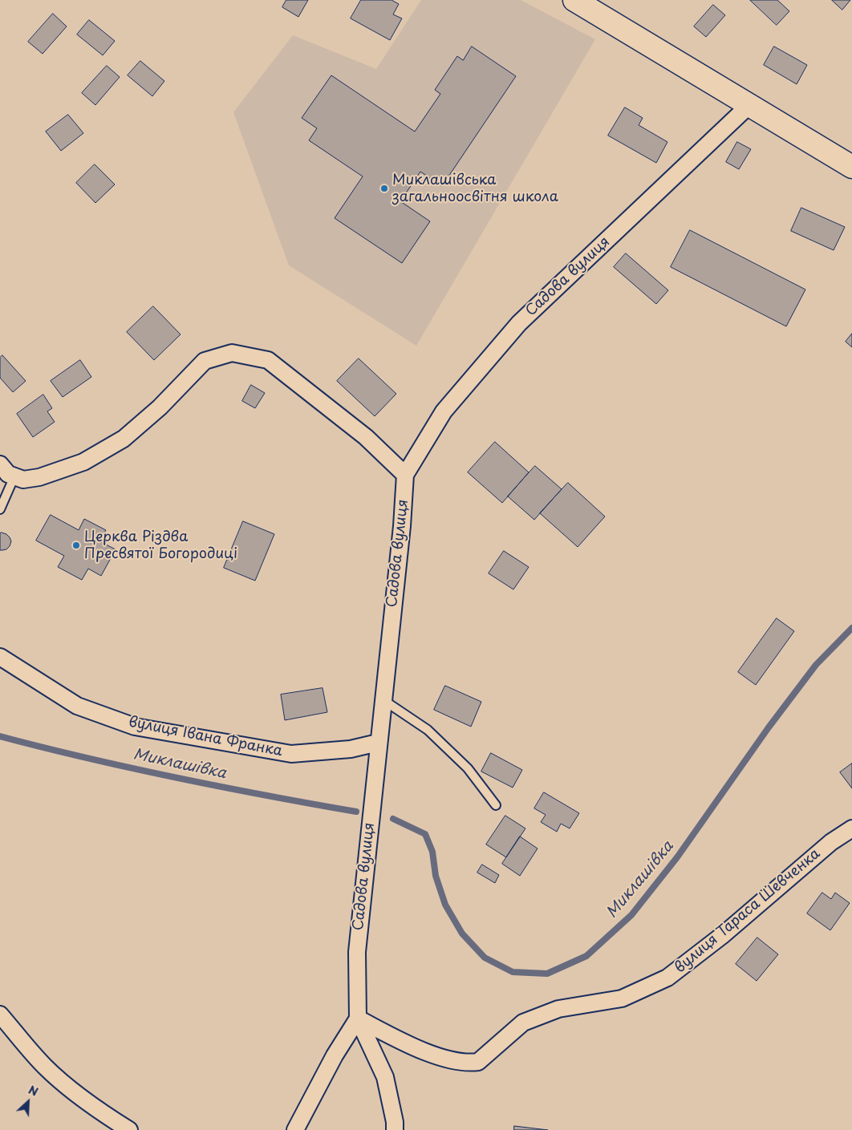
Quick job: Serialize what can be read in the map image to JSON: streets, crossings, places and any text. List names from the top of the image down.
{
  "streets": {
    "street": ["Садова вулиця", "вулиця Івана Франка", "вулиця Тараса Шевченка"]
  },
  "crossings": [
    ["Садова вулиця", "вулиця Івана Франка"],
    ["Садова вулиця", "вулиця Тараса Шевченка"]
  ],
  "water": ["Миклашівка"],
  "places": ["Миклашівська загальноосвітня школа", "Церква Різдва Пресвятої Богородиці"],
  "north": "top right"
}
